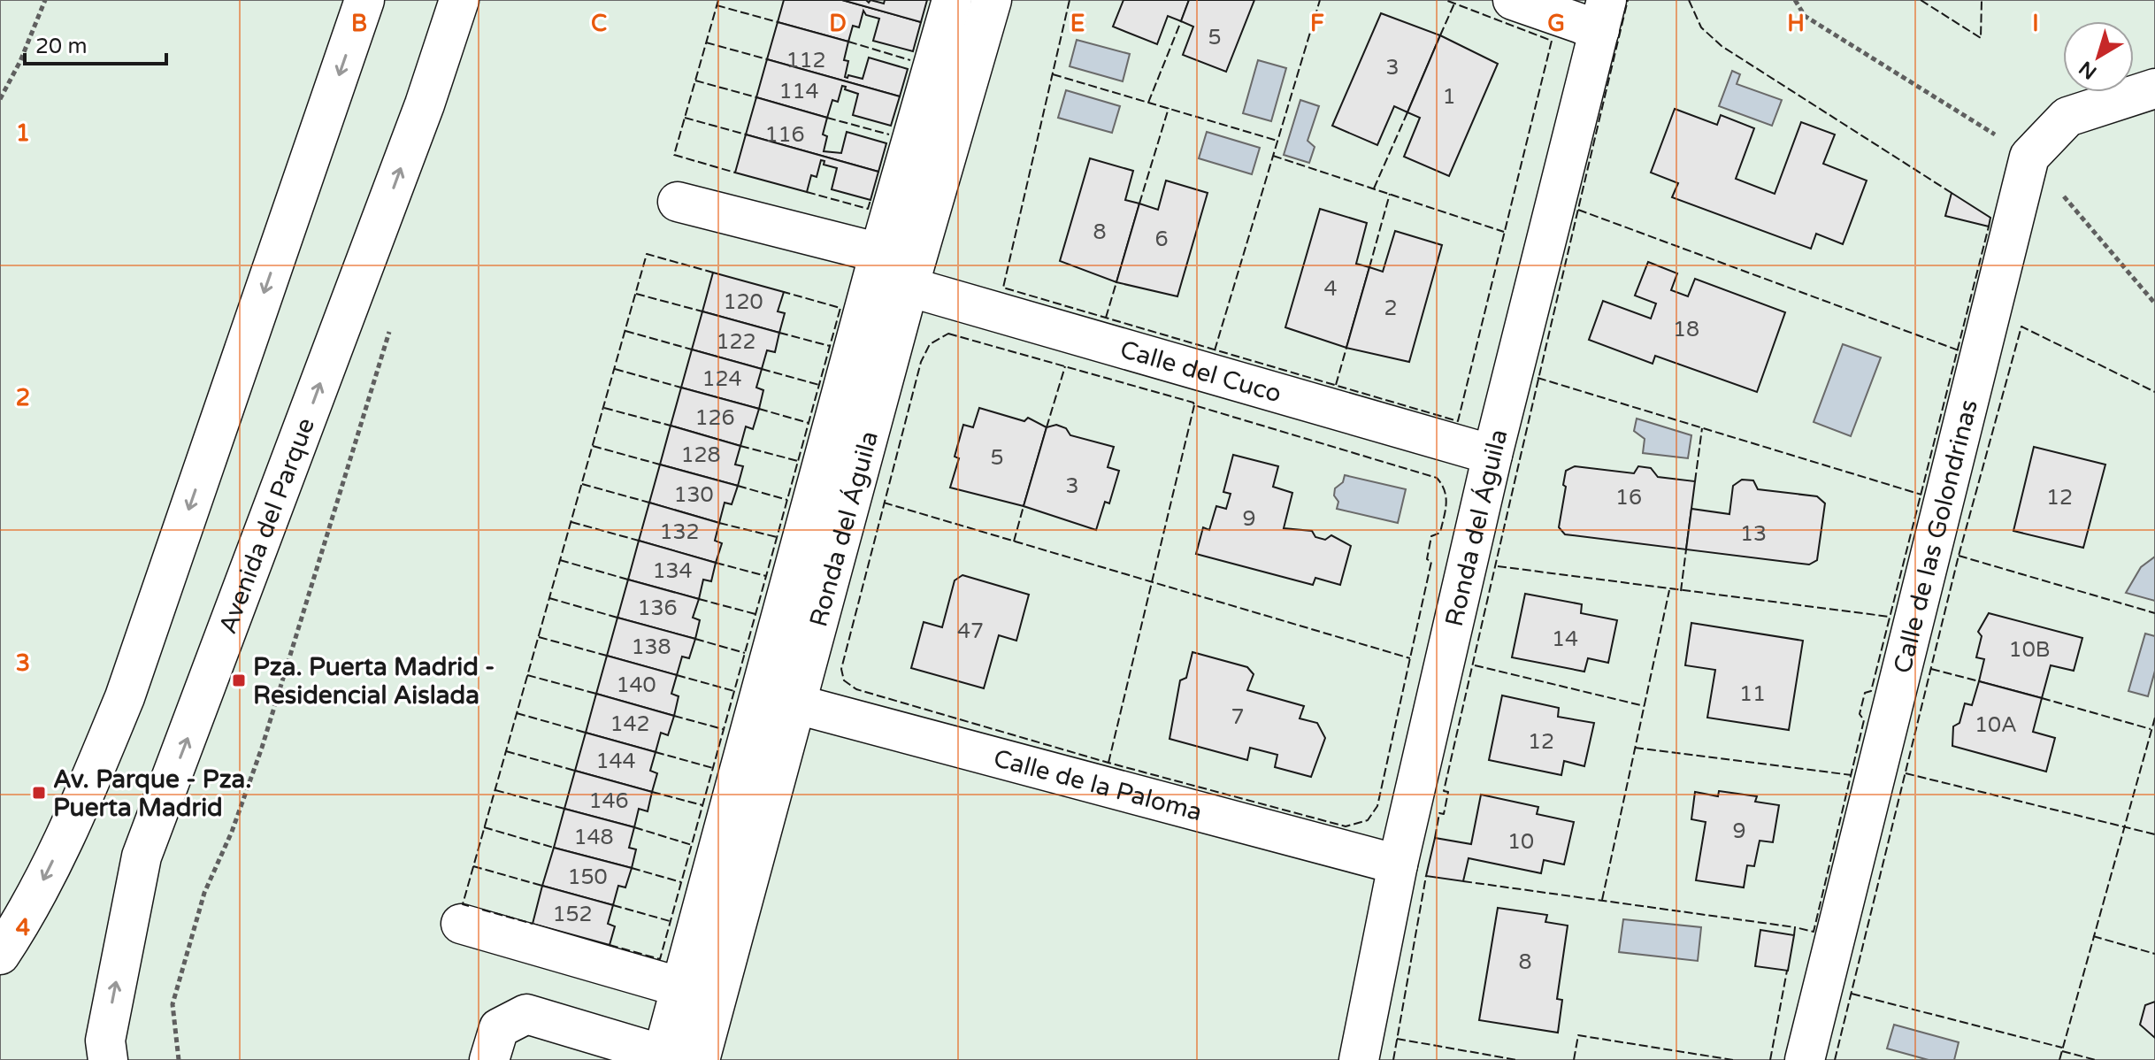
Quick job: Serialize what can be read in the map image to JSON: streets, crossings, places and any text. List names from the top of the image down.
{
  "streets": {
    "street": [
      "Calle del Cuco",
      "Avenida del Parque",
      "Ronda del Águila",
      "Calle de las Golondrinas",
      "Calle de la Paloma"
    ]
  },
  "crossings": [
    ["Calle del Cuco", "Ronda del Águila"],
    ["Ronda del Águila", "Calle de la Paloma"]
  ],
  "places": {
    "transit": ["Pza. Puerta Madrid - Residencial Aislada", "Av. Parque - Pza. Puerta Madrid"]
  },
  "house_numbers": [
    "5",
    "112",
    "3",
    "114",
    "1",
    "116",
    "8",
    "6",
    "4",
    "120",
    "2",
    "18",
    "122",
    "124",
    "126",
    "128",
    "5",
    "3",
    "130",
    "16",
    "12",
    "9",
    "132",
    "13",
    "134",
    "136",
    "47",
    "14",
    "138",
    "10B",
    "140",
    "11",
    "7",
    "142",
    "10A",
    "12",
    "144",
    "146",
    "9",
    "148",
    "10",
    "150",
    "152",
    "8"
  ],
  "scale_bar": "20 m",
  "north": "bottom left",
  "grid": {
    "columns": [
      "B",
      "C",
      "D",
      "E",
      "F",
      "G",
      "H",
      "I"
    ],
    "rows": [
      "1",
      "2",
      "3",
      "4"
    ]
  }
}
